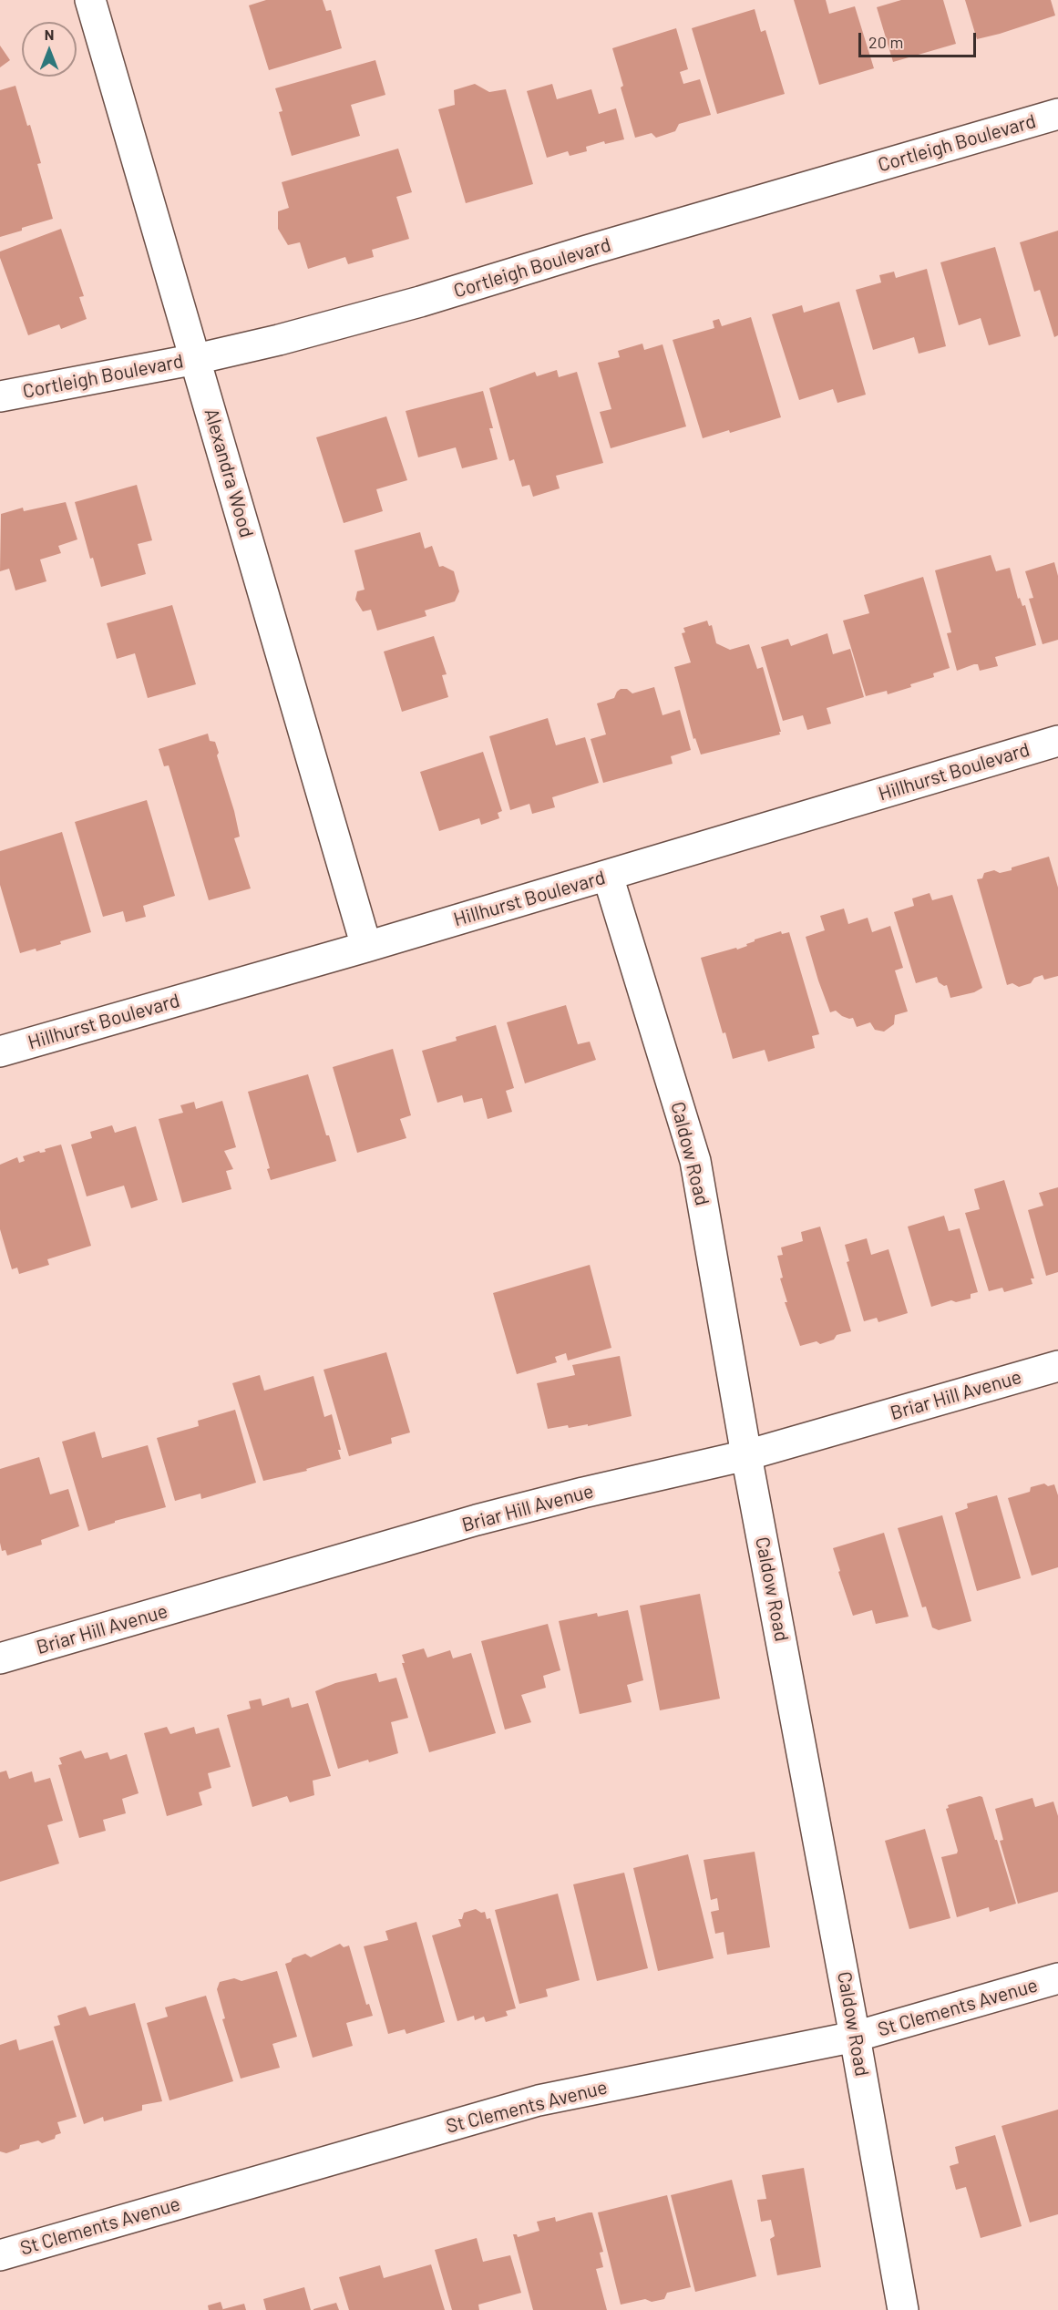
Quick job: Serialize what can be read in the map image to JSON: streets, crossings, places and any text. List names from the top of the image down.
{
  "streets": {
    "street": [
      "Cortleigh Boulevard",
      "Alexandra Wood",
      "Hillhurst Boulevard",
      "Caldow Road",
      "Briar Hill Avenue",
      "St Clements Avenue"
    ]
  },
  "crossings": [
    ["Cortleigh Boulevard", "Alexandra Wood"],
    ["Alexandra Wood", "Hillhurst Boulevard"],
    ["Hillhurst Boulevard", "Caldow Road"],
    ["Caldow Road", "Briar Hill Avenue"],
    ["Caldow Road", "St Clements Avenue"]
  ],
  "scale_bar": "20 m",
  "north": "top"
}
